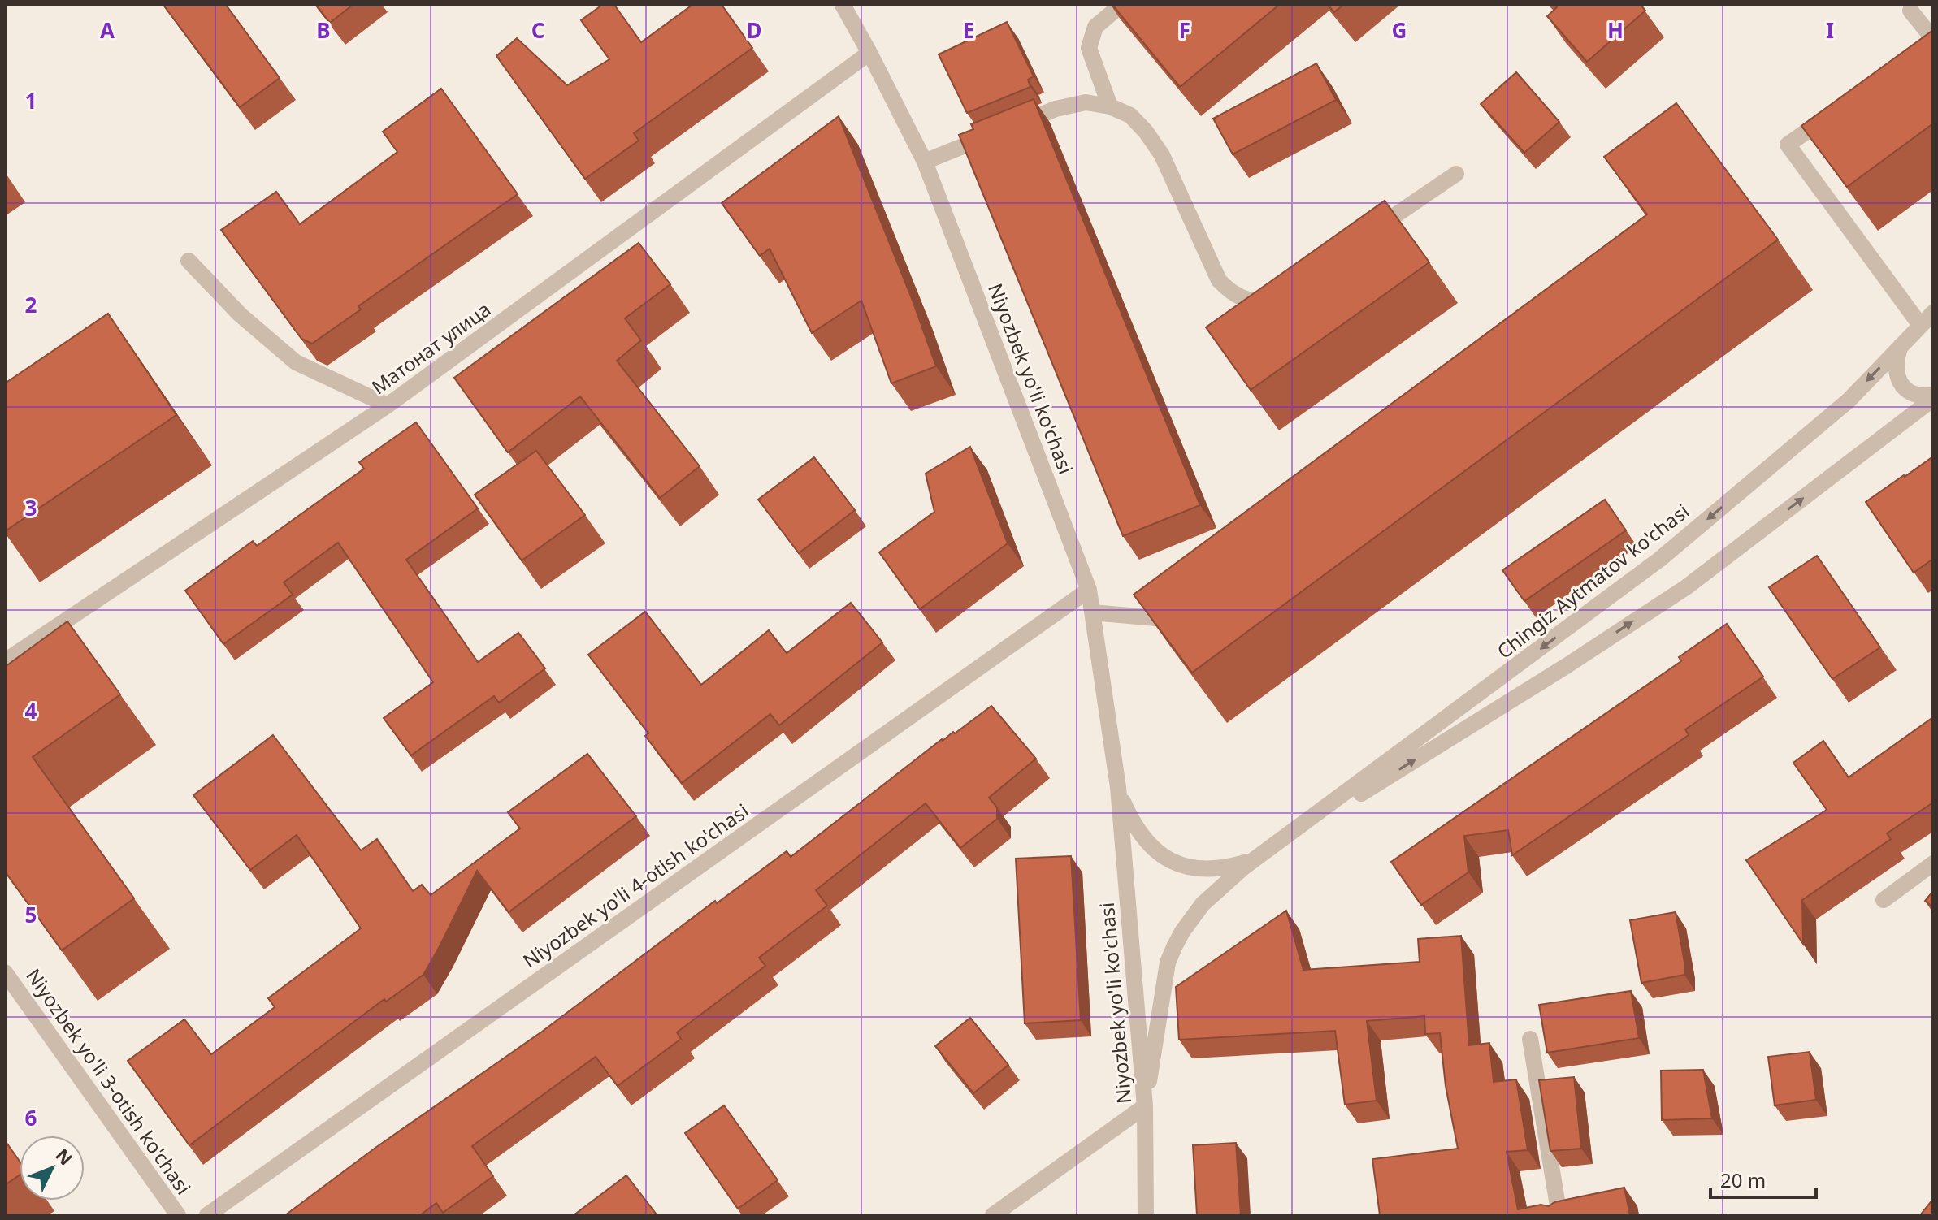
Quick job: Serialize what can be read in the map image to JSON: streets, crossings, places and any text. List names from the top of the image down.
{
  "streets": {
    "street": [
      "Матонат улица",
      "Niyozbek yo'li ko'chasi",
      "Chingiz Aytmatov ko'chasi",
      "Niyozbek yo'li 4-otish ko'chasi",
      "Niyozbek yo'li 3-otish ko'chasi"
    ]
  },
  "crossings": [
    ["Матонат улица", "Niyozbek yo'li ko'chasi"],
    ["Niyozbek yo'li ko'chasi", "Chingiz Aytmatov ko'chasi"],
    ["Niyozbek yo'li ko'chasi", "Niyozbek yo'li 4-otish ko'chasi"]
  ],
  "scale_bar": "20 m",
  "north": "top right",
  "grid": {
    "columns": [
      "A",
      "B",
      "C",
      "D",
      "E",
      "F",
      "G",
      "H",
      "I"
    ],
    "rows": [
      "1",
      "2",
      "3",
      "4",
      "5",
      "6"
    ]
  }
}
